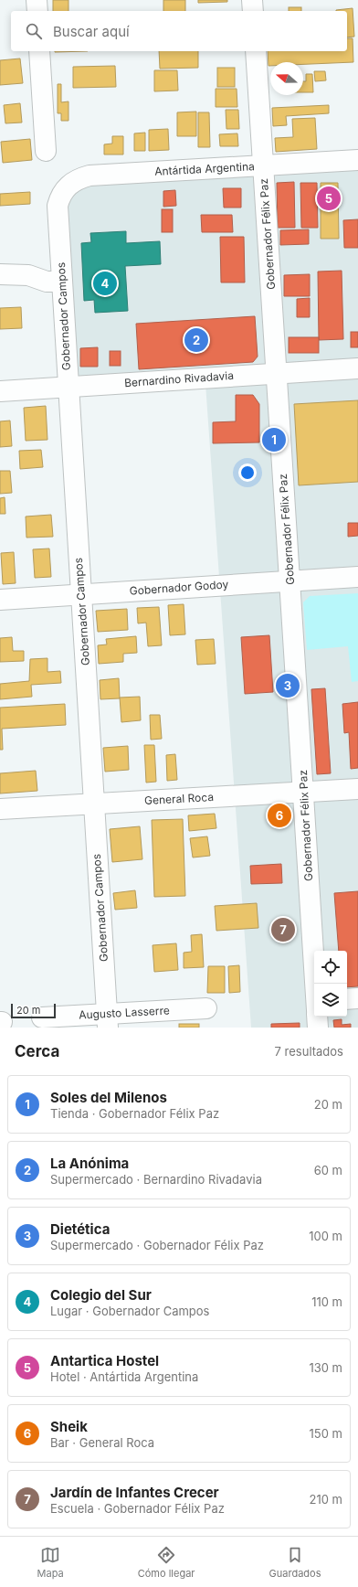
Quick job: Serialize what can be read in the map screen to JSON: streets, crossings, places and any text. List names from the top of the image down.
{
  "streets": {
    "street": [
      "Antártida Argentina",
      "Gobernador Félix Paz",
      "Gobernador Campos",
      "Bernardino Rivadavia",
      "Gobernador Godoy",
      "General Roca",
      "Augusto Lasserre"
    ]
  },
  "crossings": [
    ["Antártida Argentina", "Gobernador Félix Paz"],
    ["Antártida Argentina", "Gobernador Campos"],
    ["Gobernador Félix Paz", "Bernardino Rivadavia"],
    ["Gobernador Félix Paz", "Gobernador Godoy"],
    ["Gobernador Félix Paz", "General Roca"],
    ["Gobernador Campos", "Bernardino Rivadavia"],
    ["Gobernador Campos", "Gobernador Godoy"],
    ["Gobernador Campos", "General Roca"],
    ["Gobernador Campos", "Augusto Lasserre"]
  ],
  "scale_bar": "20 m",
  "north": "left",
  "page": {
    "search": "Buscar aquí",
    "pins": [
      "5",
      "4",
      "2",
      "1",
      "3",
      "6",
      "7"
    ],
    "scale": "20 m",
    "heading": ["Cerca", "7 resultados"],
    "list": [
      {
        "mark": "1",
        "name": "Soles del Milenos",
        "note": "Tienda · Gobernador Félix Paz",
        "value": "20 m"
      },
      {
        "mark": "2",
        "name": "La Anónima",
        "note": "Supermercado · Bernardino Rivadavia",
        "value": "60 m"
      },
      {
        "mark": "3",
        "name": "Dietética",
        "note": "Supermercado · Gobernador Félix Paz",
        "value": "100 m"
      },
      {
        "mark": "4",
        "name": "Colegio del Sur",
        "note": "Lugar · Gobernador Campos",
        "value": "110 m"
      },
      {
        "mark": "5",
        "name": "Antartica Hostel",
        "note": "Hotel · Antártida Argentina",
        "value": "130 m"
      },
      {
        "mark": "6",
        "name": "Sheik",
        "note": "Bar · General Roca",
        "value": "150 m"
      },
      {
        "mark": "7",
        "name": "Jardín de Infantes Crecer",
        "note": "Escuela · Gobernador Félix Paz",
        "value": "210 m"
      }
    ],
    "nav": ["Mapa", "Cómo llegar", "Guardados"]
  }
}
